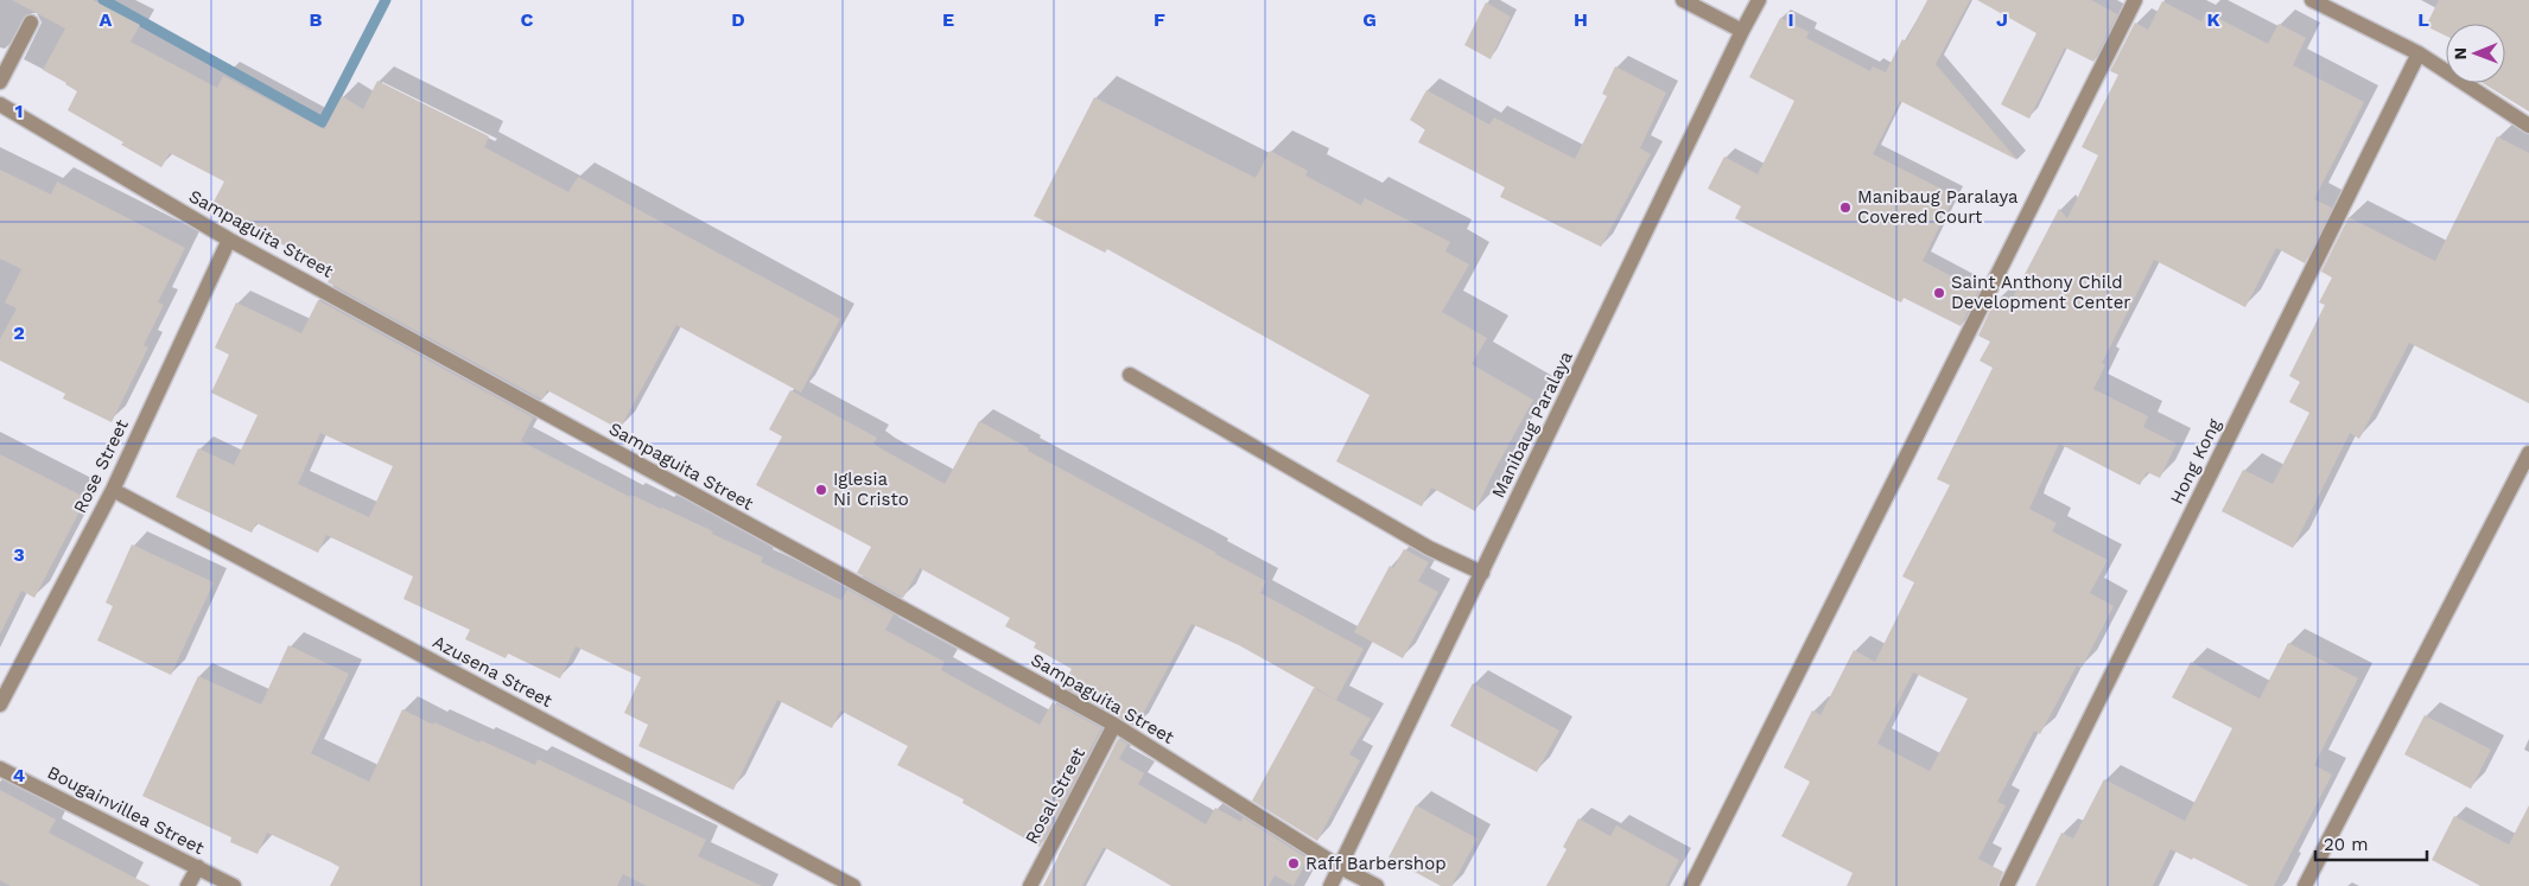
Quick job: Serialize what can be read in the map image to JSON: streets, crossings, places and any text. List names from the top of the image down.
{
  "streets": {
    "street": [
      "Sampaguita Street",
      "Manibaug Paralaya",
      "Hong Kong",
      "Rose Street",
      "Azusena Street",
      "Rosal Street",
      "Bougainvillea Street"
    ]
  },
  "crossings": [
    ["Sampaguita Street", "Manibaug Paralaya"],
    ["Sampaguita Street", "Rose Street"],
    ["Sampaguita Street", "Rosal Street"],
    ["Rose Street", "Azusena Street"]
  ],
  "places": [
    "Manibaug Paralaya Covered Court",
    "Saint Anthony Child Development Center",
    "Iglesia Ni Cristo",
    "Raff Barbershop"
  ],
  "scale_bar": "20 m",
  "north": "left",
  "grid": {
    "columns": [
      "A",
      "B",
      "C",
      "D",
      "E",
      "F",
      "G",
      "H",
      "I",
      "J",
      "K",
      "L"
    ],
    "rows": [
      "1",
      "2",
      "3",
      "4"
    ]
  }
}
